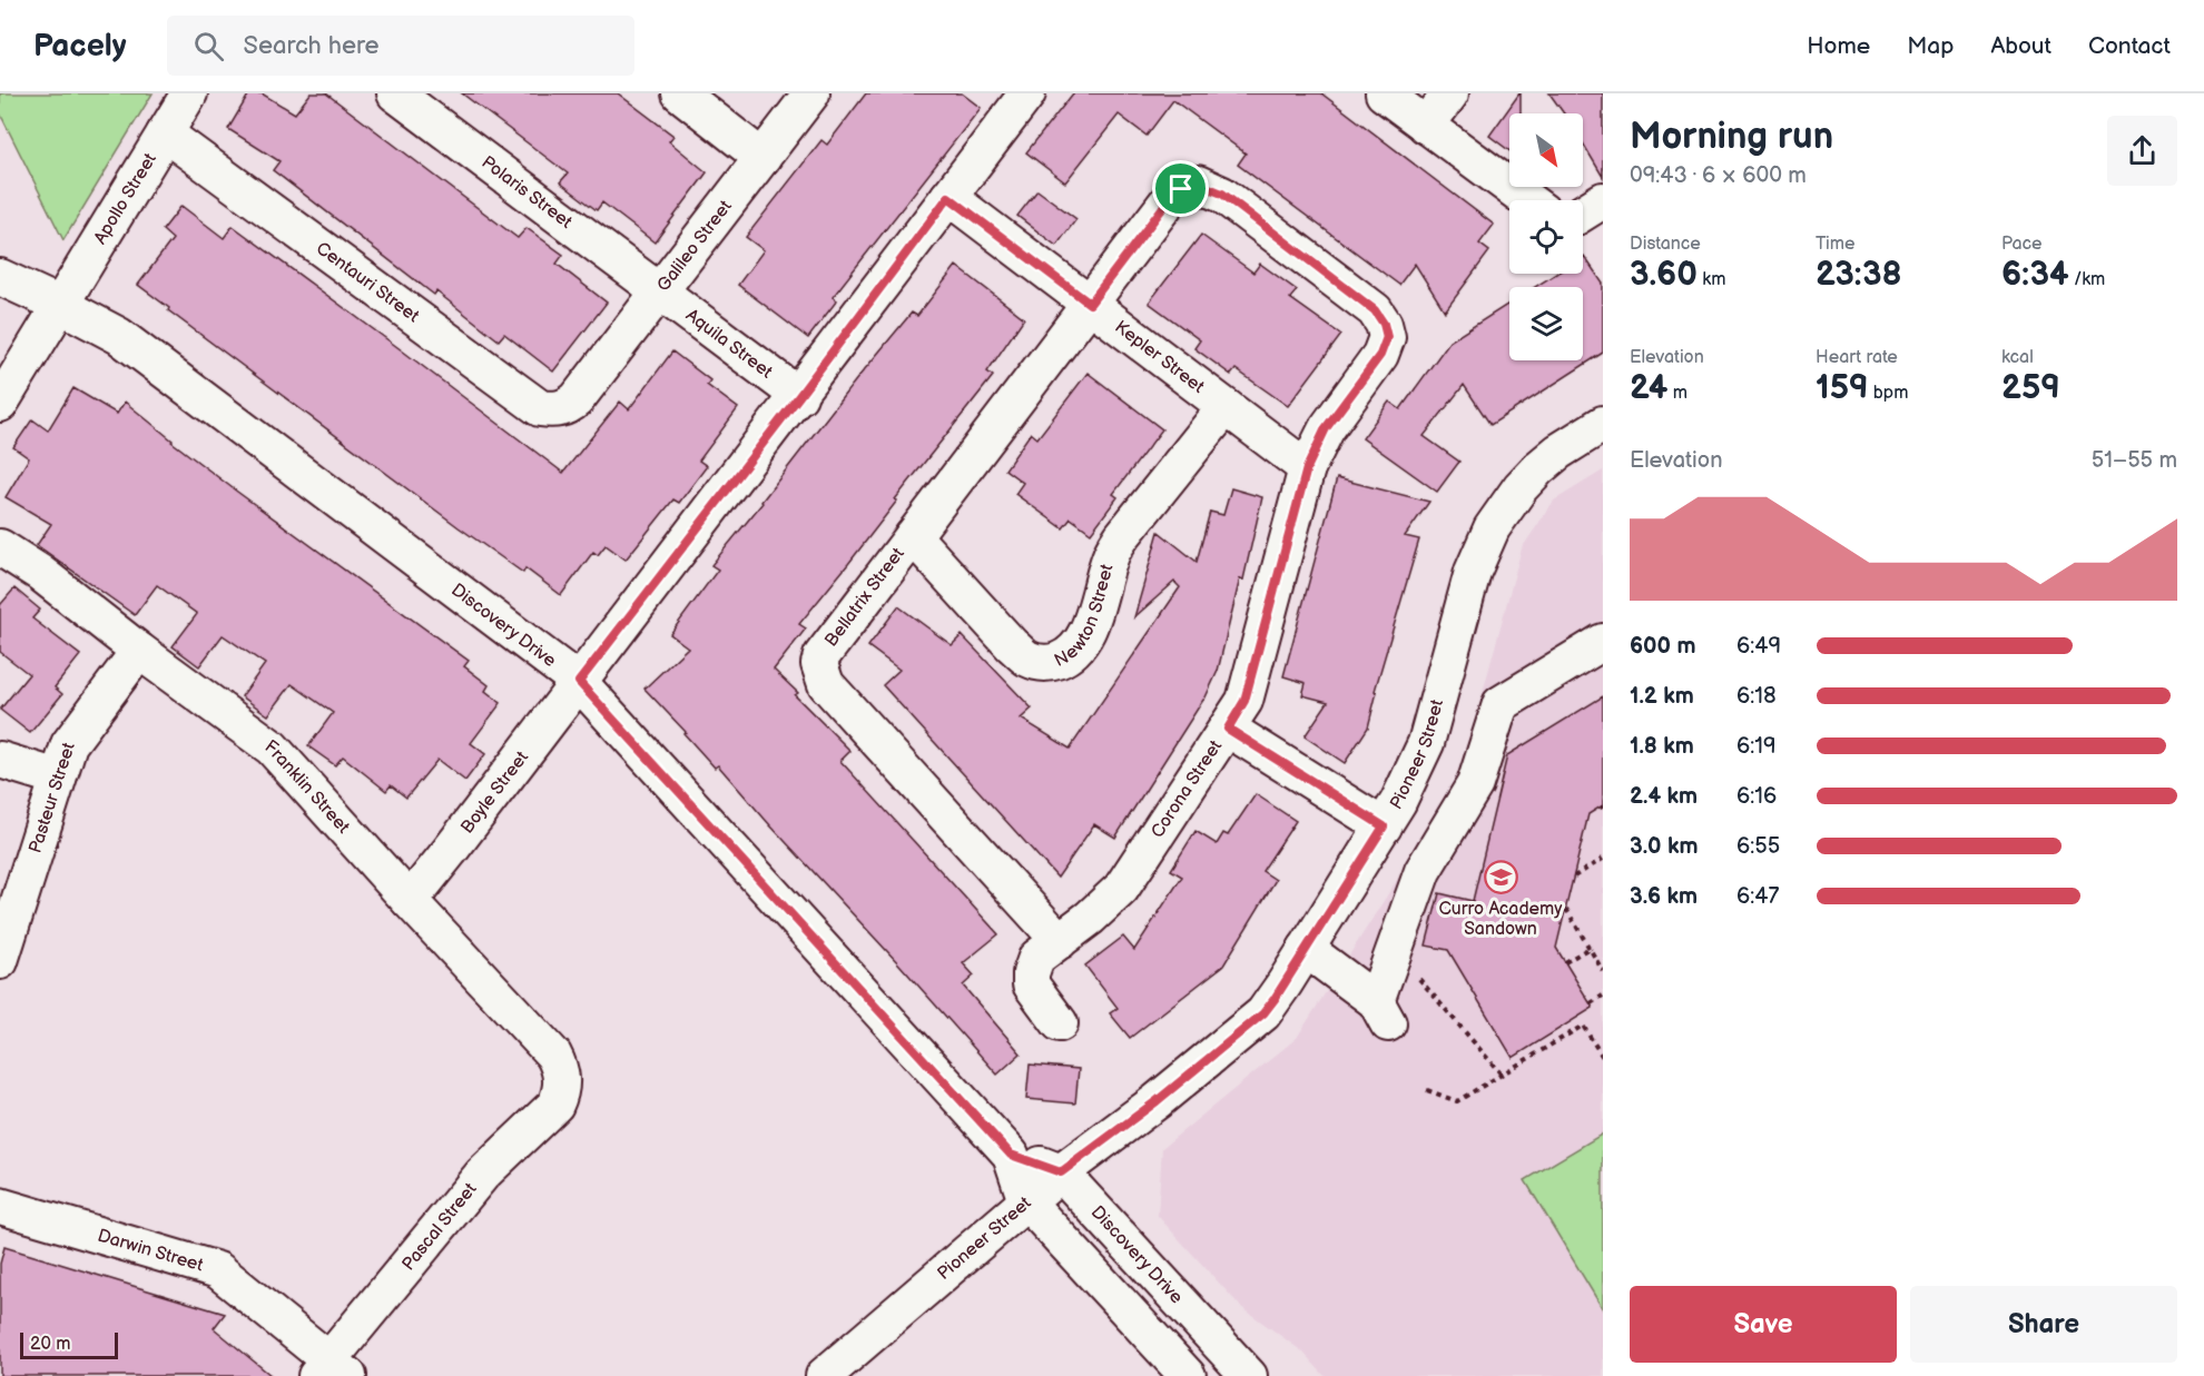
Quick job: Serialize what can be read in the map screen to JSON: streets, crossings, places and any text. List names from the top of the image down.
{
  "streets": {
    "street": [
      "Polaris Street",
      "Apollo Street",
      "Galileo Street",
      "Centauri Street",
      "Aquila Street",
      "Kepler Street",
      "Bellatrix Street",
      "Newton Street",
      "Discovery Drive",
      "Pioneer Street",
      "Franklin Street",
      "Corona Street",
      "Boyle Street",
      "Pasteur Street",
      "Pascal Street",
      "Darwin Street"
    ]
  },
  "crossings": [
    ["Polaris Street", "Galileo Street"],
    ["Polaris Street", "Aquila Street"],
    ["Apollo Street", "Centauri Street"],
    ["Apollo Street", "Discovery Drive"],
    ["Galileo Street", "Centauri Street"],
    ["Galileo Street", "Aquila Street"],
    ["Aquila Street", "Boyle Street"],
    ["Kepler Street", "Bellatrix Street"],
    ["Kepler Street", "Newton Street"],
    ["Kepler Street", "Corona Street"],
    ["Kepler Street", "Boyle Street"],
    ["Bellatrix Street", "Newton Street"],
    ["Bellatrix Street", "Corona Street"],
    ["Discovery Drive", "Pioneer Street"],
    ["Discovery Drive", "Boyle Street"],
    ["Franklin Street", "Boyle Street"],
    ["Franklin Street", "Pasteur Street"],
    ["Franklin Street", "Pascal Street"],
    ["Pascal Street", "Darwin Street"]
  ],
  "places": {
    "school or university": ["Curro Academy Sandown"]
  },
  "scale_bar": "20 m",
  "north": "bottom right",
  "page": {
    "header": "Pacely",
    "search": "Search here",
    "nav": [
      "Home",
      "Map",
      "About",
      "Contact"
    ],
    "heading": ["Morning run", "09:43 · 6 × 600 m"],
    "stats": [
      ["Distance", "3.60 km"],
      ["Time", "23:38"],
      ["Pace", "6:34 /km"],
      ["Elevation", "24 m"],
      ["Heart rate", "159 bpm"],
      ["kcal", "259"]
    ],
    "chart": ["Elevation", "51–55 m"],
    "list": [
      {
        "name": "600 m",
        "note": "6:49"
      },
      {
        "name": "1.2 km",
        "note": "6:18"
      },
      {
        "name": "1.8 km",
        "note": "6:19"
      },
      {
        "name": "2.4 km",
        "note": "6:16"
      },
      {
        "name": "3.0 km",
        "note": "6:55"
      },
      {
        "name": "3.6 km",
        "note": "6:47"
      }
    ],
    "buttons": ["Save", "Share"],
    "scale": "20 m"
  }
}
